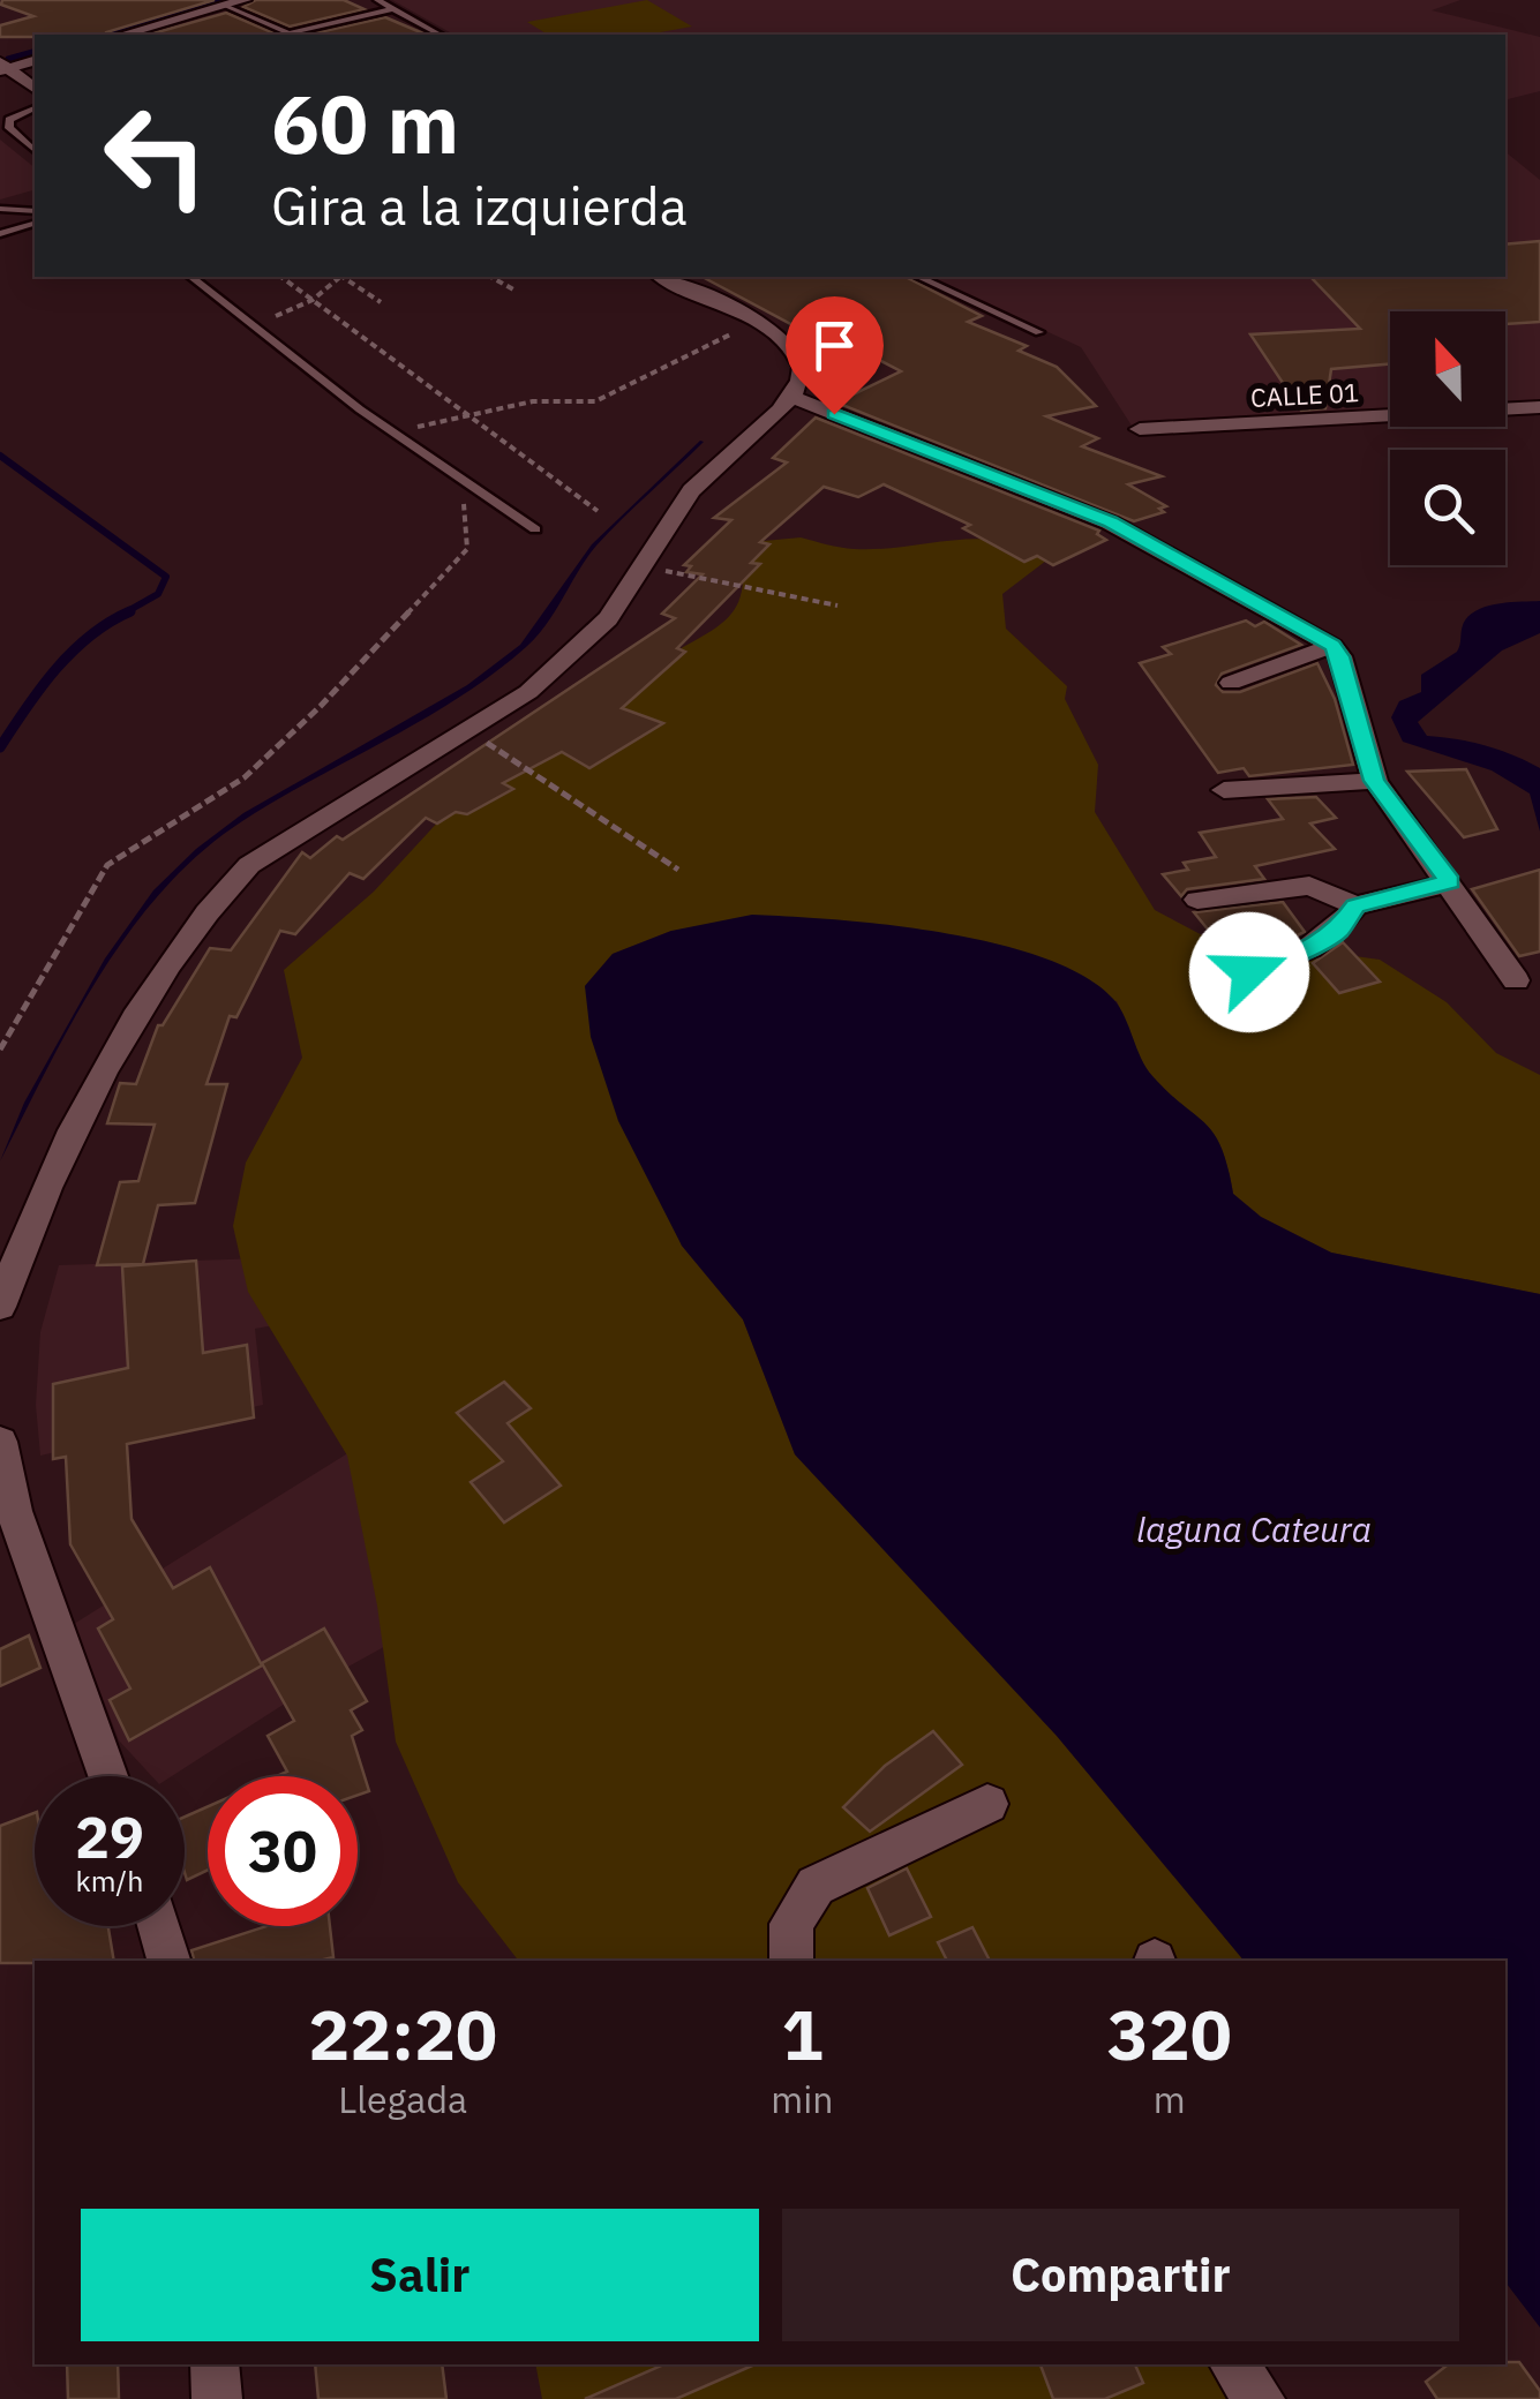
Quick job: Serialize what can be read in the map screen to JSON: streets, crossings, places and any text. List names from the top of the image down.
{
  "streets": {
    "street": ["CALLE 01"]
  },
  "water": ["laguna Cateura"],
  "north": "top",
  "page": {
    "turn": ["60 m", "Gira a la izquierda"],
    "speed": "29 km/h",
    "limit": "30",
    "eta": [
      "22:20",
      "Llegada",
      "1",
      "min",
      "320",
      "m"
    ],
    "buttons": ["Salir", "Compartir"]
  }
}
